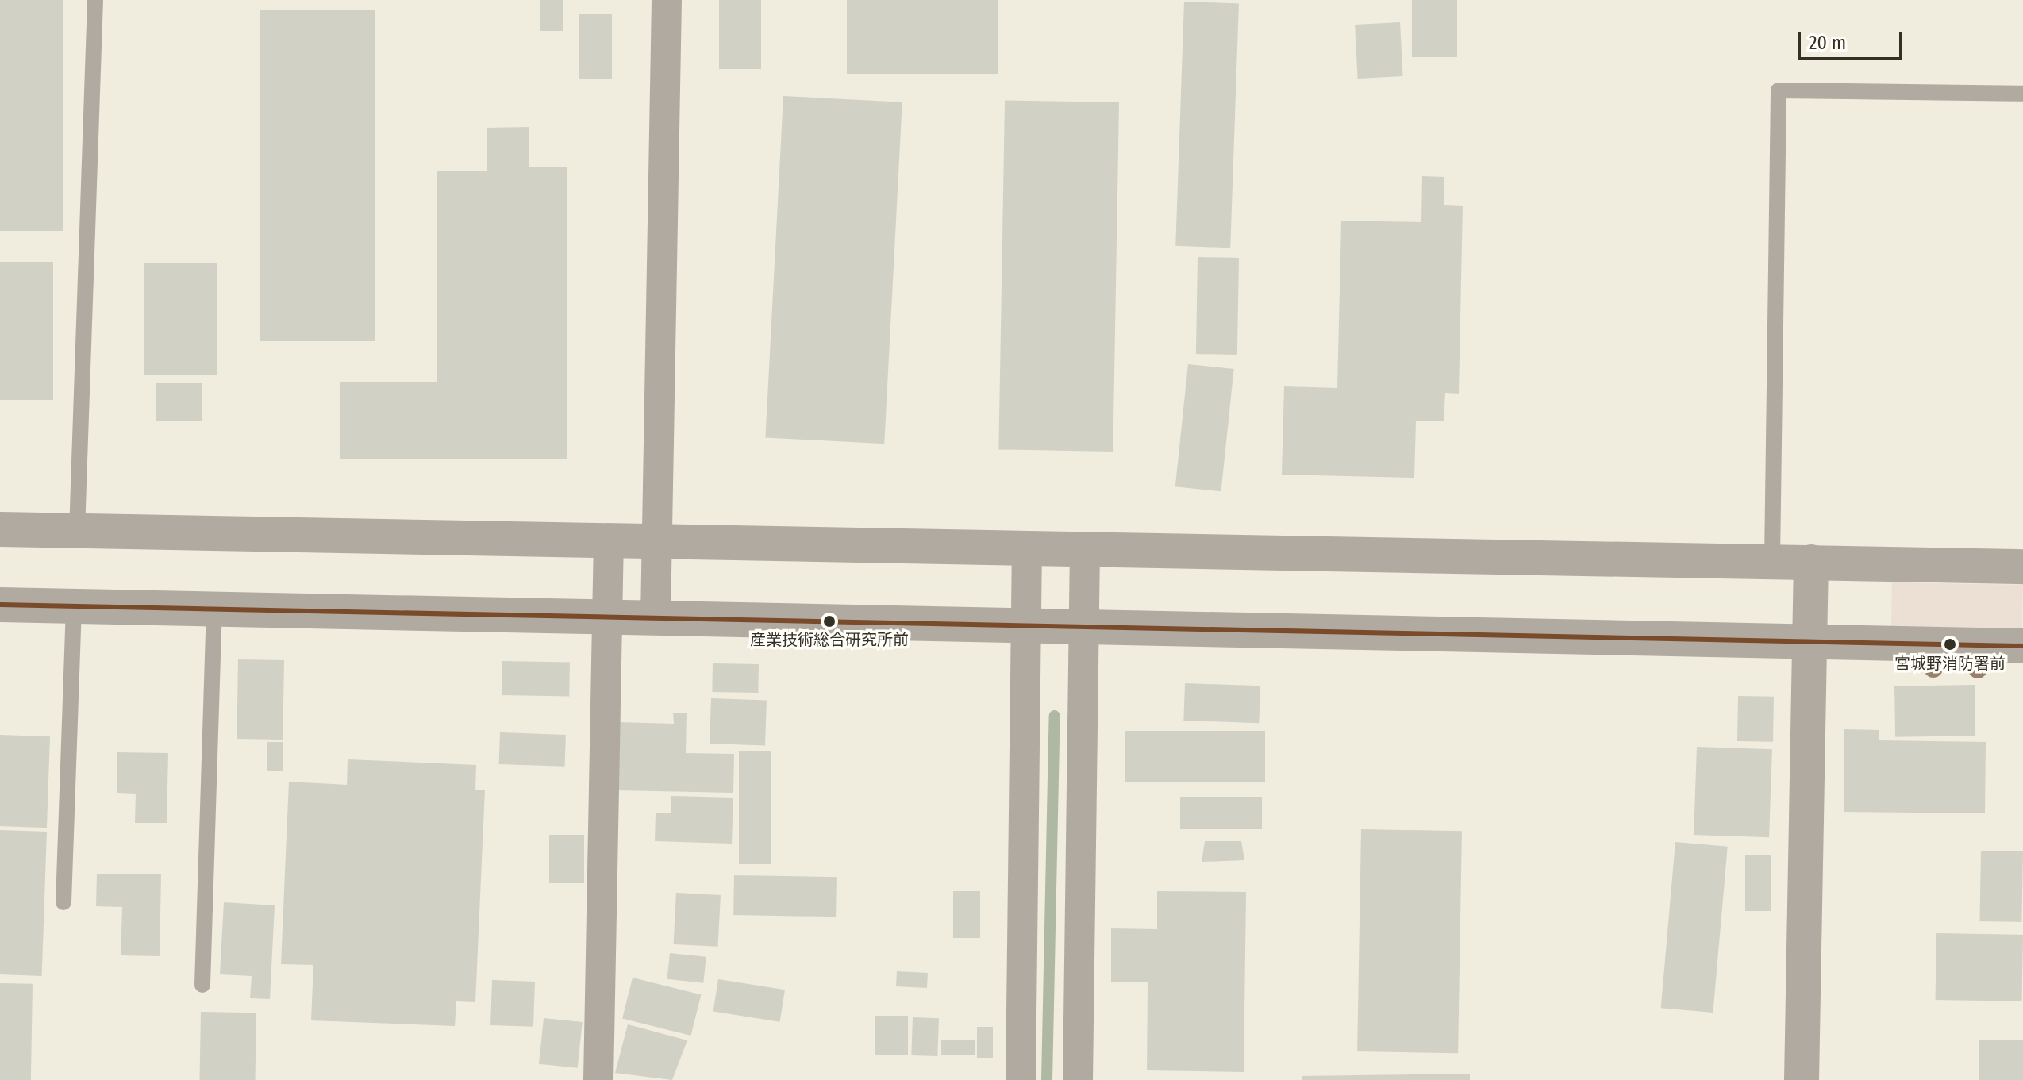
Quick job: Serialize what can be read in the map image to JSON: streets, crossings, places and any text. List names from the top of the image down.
{
  "places": ["産業技術総合研究所前", "宮城野消防署前"],
  "scale_bar": "20 m"
}
